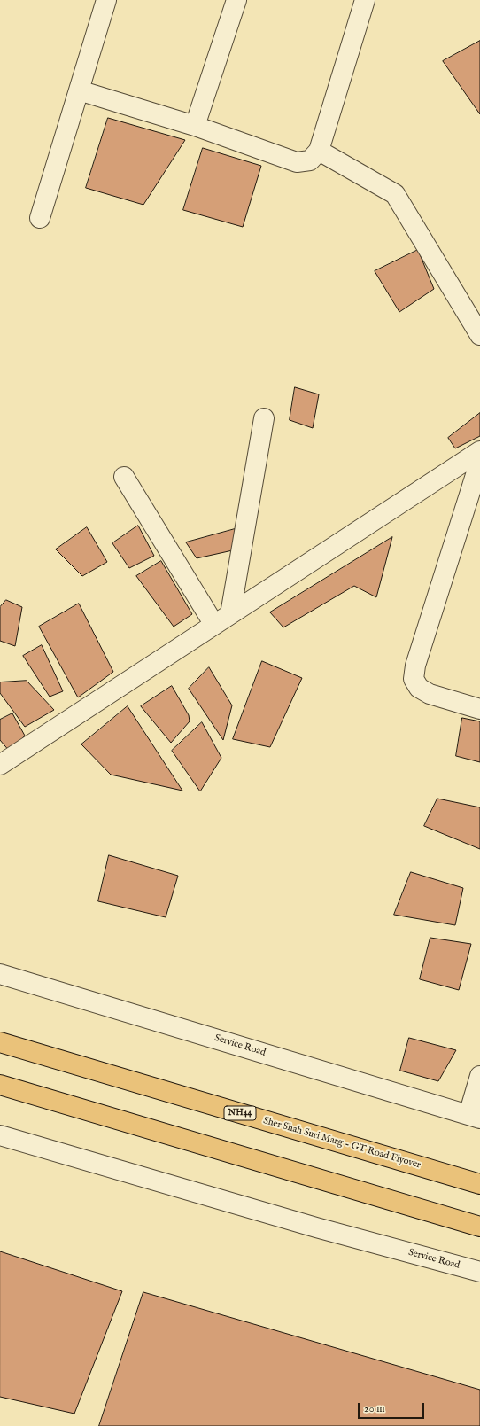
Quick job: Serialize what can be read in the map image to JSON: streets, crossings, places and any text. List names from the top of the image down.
{
  "streets": {
    "highway": ["NH44", "Sher Shah Suri Marg - GT Road Flyover"],
    "street": ["Service Road"]
  },
  "scale_bar": "20 m"
}
